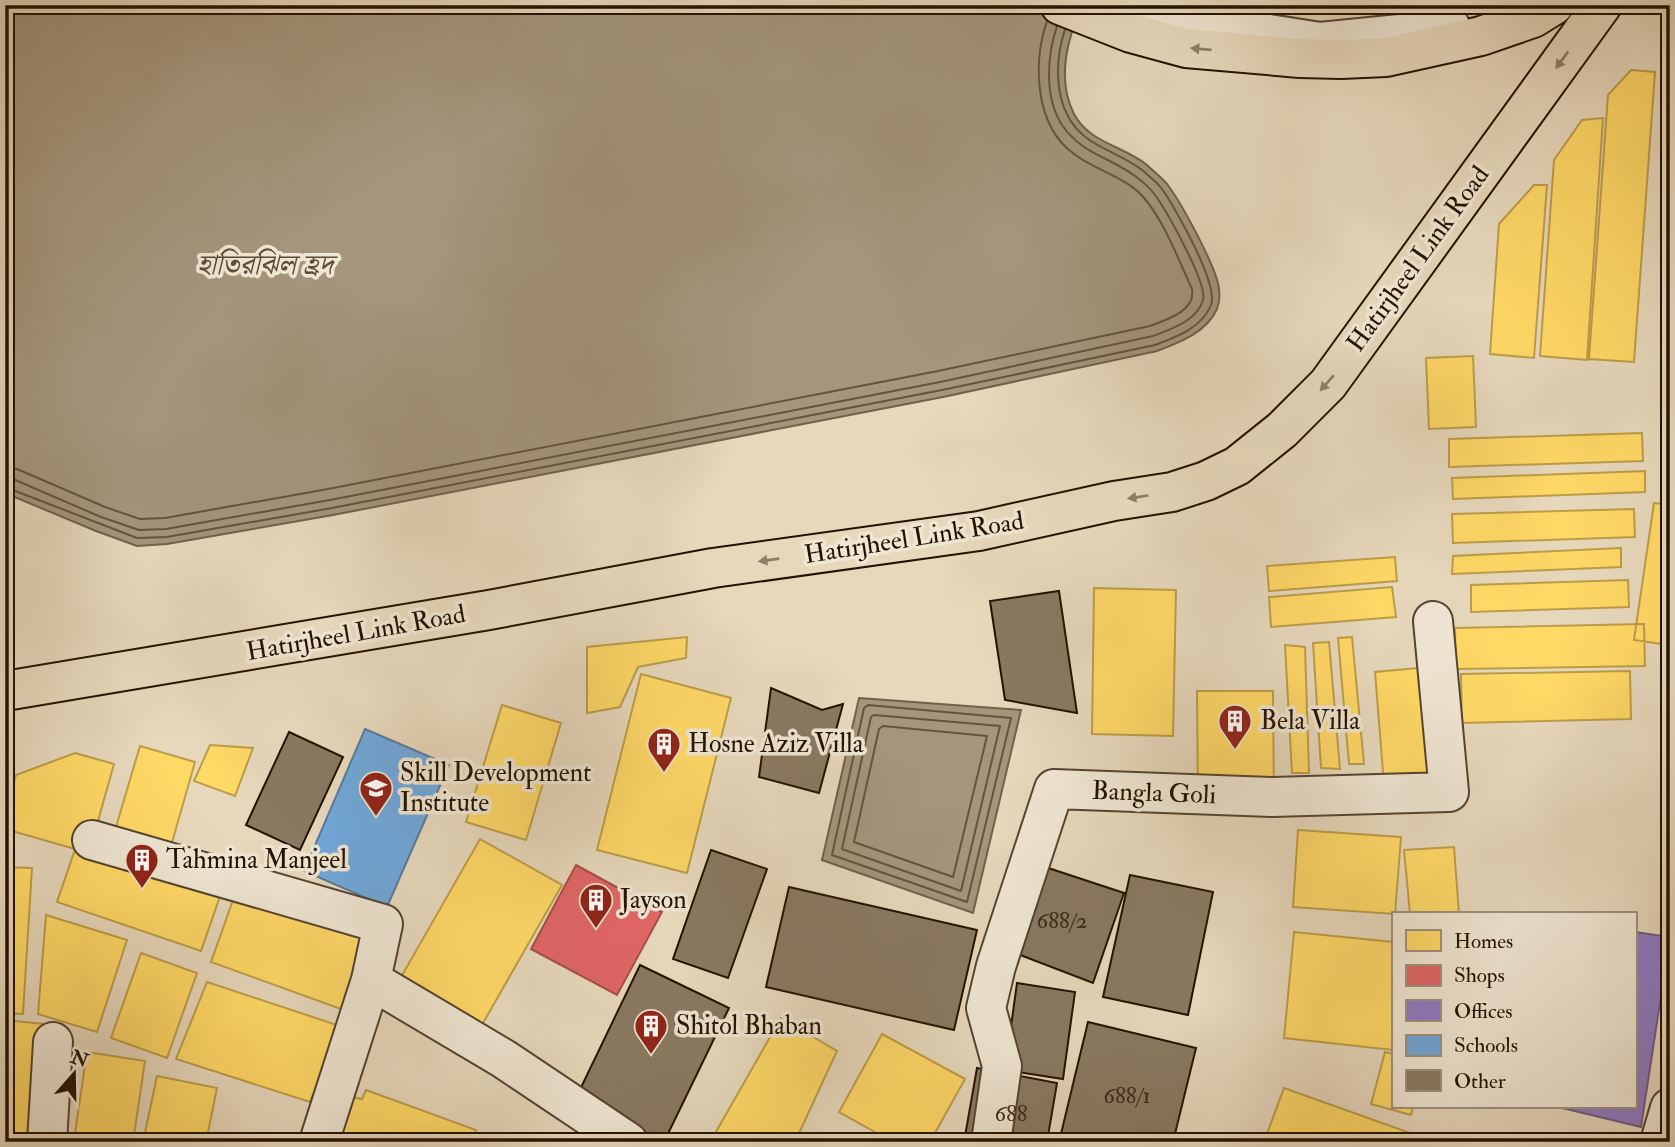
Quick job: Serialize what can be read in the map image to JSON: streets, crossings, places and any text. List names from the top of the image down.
{
  "streets": {
    "main road": ["Hatirjheel Link Road"],
    "street": ["Bangla Goli"]
  },
  "one_way": ["Hatirjheel Link Road"],
  "water": ["হাতিরঝিল হ্রদ"],
  "places": {
    "building": [
      "Bela Villa",
      "Hosne Aziz Villa",
      "Tahmina Manjeel",
      "Jayson",
      "Shitol Bhaban"
    ],
    "school or university": ["Skill Development Institute"]
  },
  "house_numbers": ["688/2", "688/1", "688"],
  "legend": [
    "Homes",
    "Shops",
    "Offices",
    "Schools",
    "Other"
  ],
  "north": "top"
}
